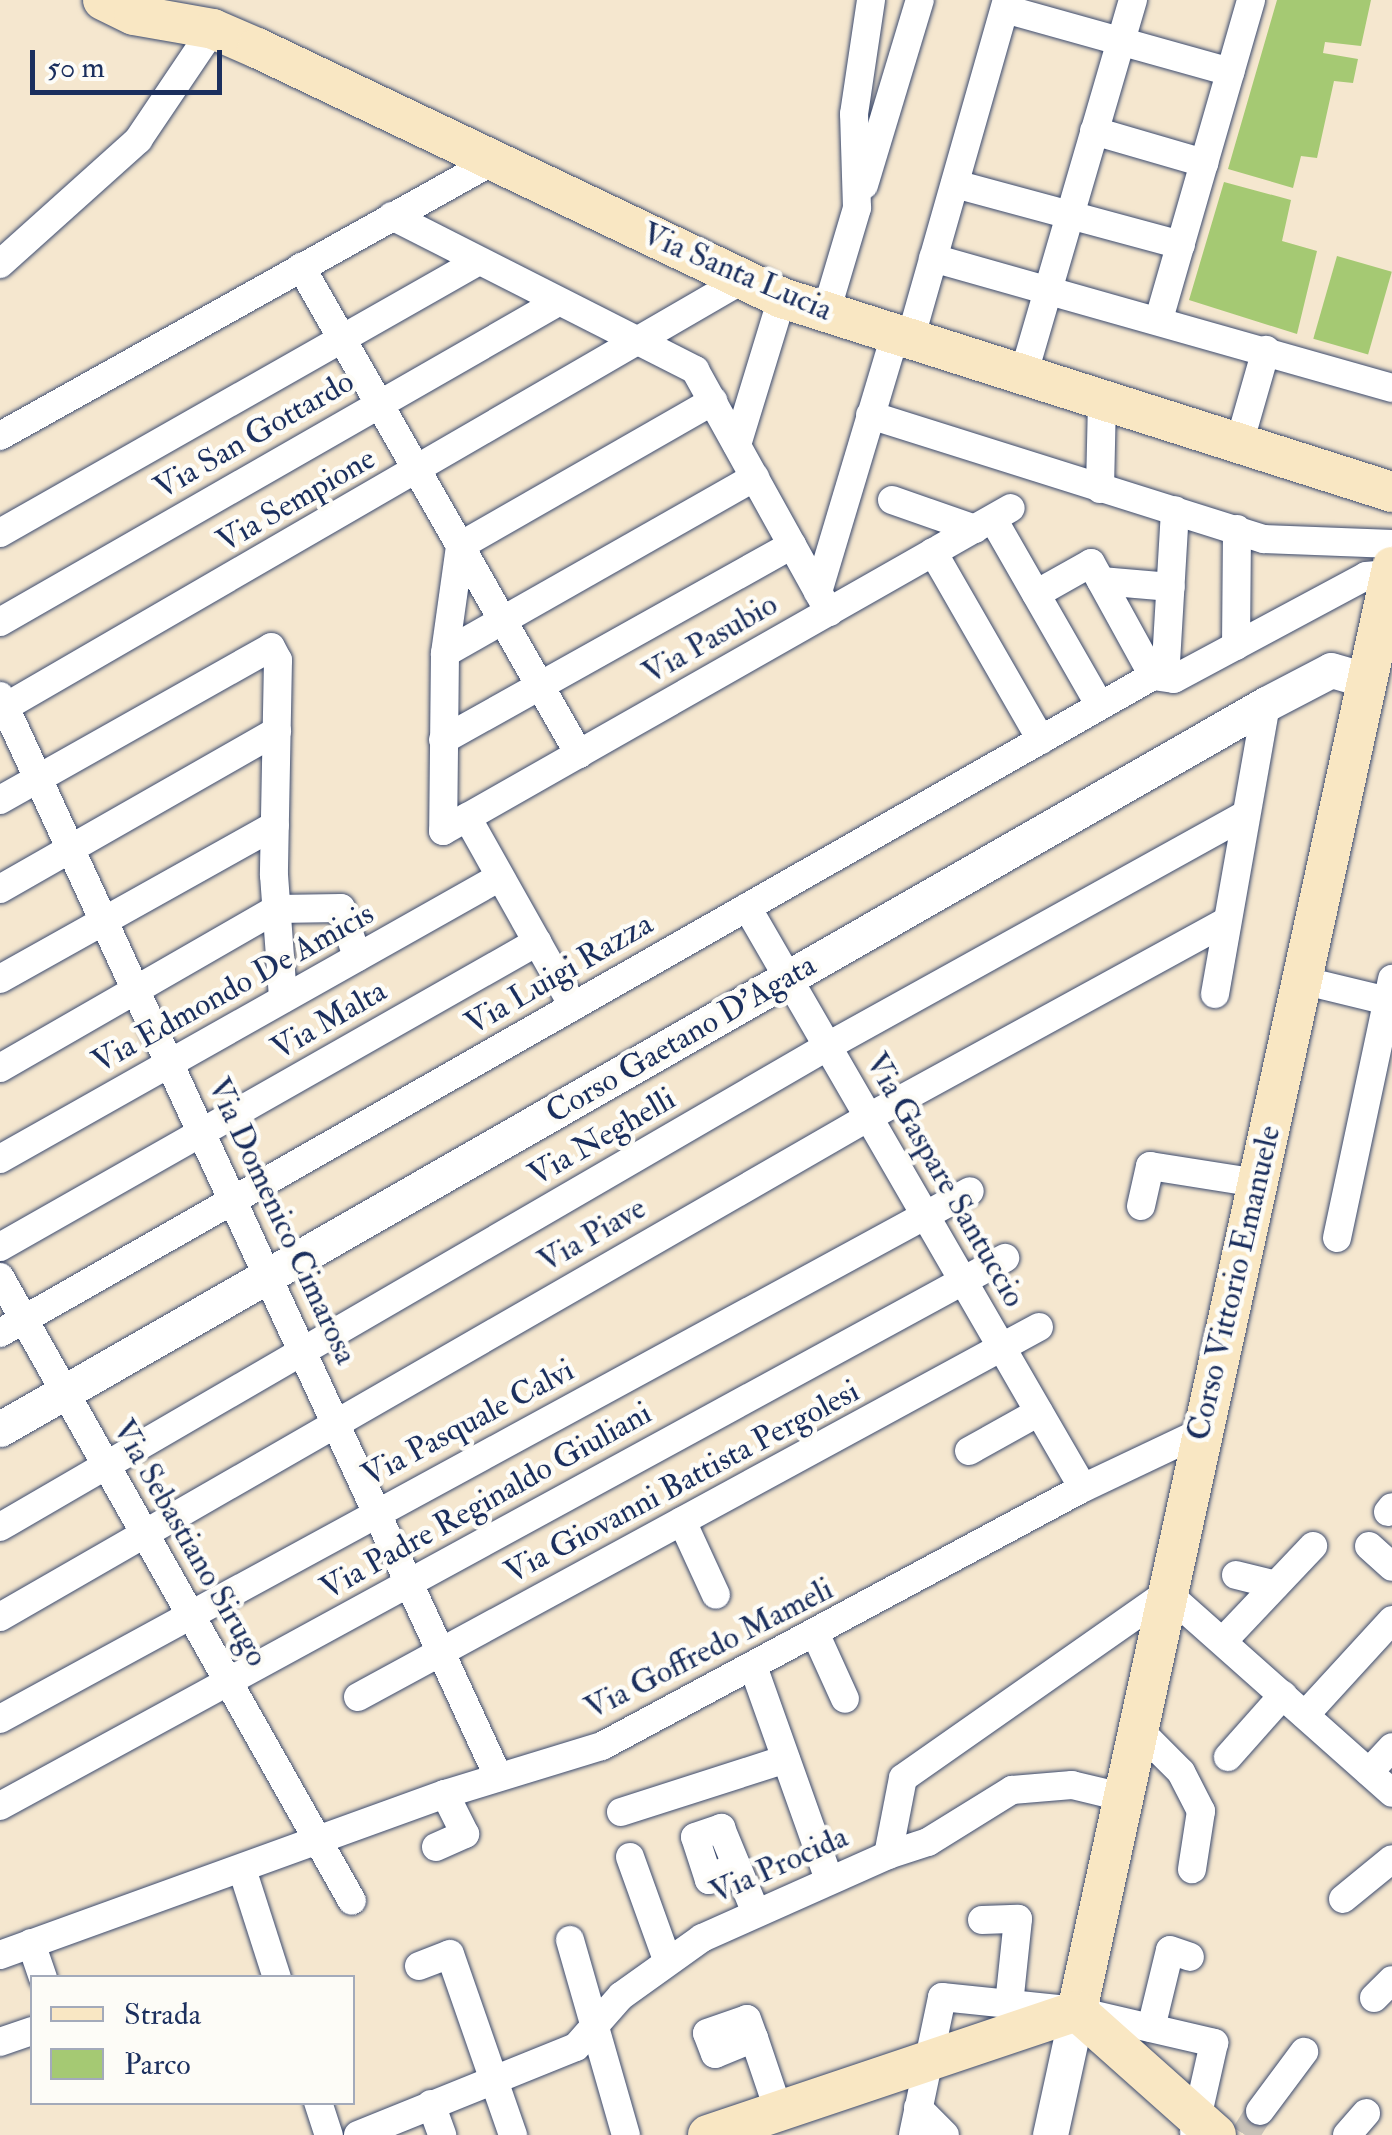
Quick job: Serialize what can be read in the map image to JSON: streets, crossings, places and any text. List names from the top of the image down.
{
  "streets": {
    "main road": ["Via Santa Lucia", "Corso Vittorio Emanuele"],
    "street": [
      "Via San Gottardo",
      "Via Sempione",
      "Via Pasubio",
      "Via Luigi Razza",
      "Via Edmondo De Amicis",
      "Via Malta",
      "Corso Gaetano D'Agata",
      "Via Neghelli",
      "Via Gaspare Santuccio",
      "Via Domenico Cimarosa",
      "Via Piave",
      "Via Pasquale Calvi",
      "Via Giovanni Battista Pergolesi",
      "Via Padre Reginaldo Giuliani",
      "Via Sebastiano Sirugo",
      "Via Goffredo Mameli",
      "Via Procida"
    ]
  },
  "crossings": [
    ["Via Santa Lucia", "Via Sempione"],
    ["Via Sempione", "Via Domenico Cimarosa"],
    ["Via Luigi Razza", "Via Gaspare Santuccio"],
    ["Via Luigi Razza", "Via Domenico Cimarosa"],
    ["Via Luigi Razza", "Corso Vittorio Emanuele"],
    ["Via Luigi Razza", "Via Sebastiano Sirugo"],
    ["Via Edmondo De Amicis", "Via Domenico Cimarosa"],
    ["Via Malta", "Via Domenico Cimarosa"],
    ["Corso Gaetano D'Agata", "Via Gaspare Santuccio"],
    ["Corso Gaetano D'Agata", "Via Domenico Cimarosa"],
    ["Corso Gaetano D'Agata", "Corso Vittorio Emanuele"],
    ["Corso Gaetano D'Agata", "Via Sebastiano Sirugo"],
    ["Via Neghelli", "Via Gaspare Santuccio"],
    ["Via Neghelli", "Via Domenico Cimarosa"],
    ["Via Neghelli", "Via Sebastiano Sirugo"],
    ["Via Gaspare Santuccio", "Via Piave"],
    ["Via Gaspare Santuccio", "Via Pasquale Calvi"],
    ["Via Gaspare Santuccio", "Via Giovanni Battista Pergolesi"],
    ["Via Gaspare Santuccio", "Via Padre Reginaldo Giuliani"],
    ["Via Gaspare Santuccio", "Via Goffredo Mameli"],
    ["Via Domenico Cimarosa", "Via Piave"],
    ["Via Domenico Cimarosa", "Via Pasquale Calvi"],
    ["Via Domenico Cimarosa", "Via Giovanni Battista Pergolesi"],
    ["Via Domenico Cimarosa", "Via Padre Reginaldo Giuliani"],
    ["Via Domenico Cimarosa", "Via Goffredo Mameli"],
    ["Via Piave", "Via Sebastiano Sirugo"],
    ["Corso Vittorio Emanuele", "Via Goffredo Mameli"],
    ["Corso Vittorio Emanuele", "Via Procida"],
    ["Via Pasquale Calvi", "Via Sebastiano Sirugo"],
    ["Via Padre Reginaldo Giuliani", "Via Sebastiano Sirugo"],
    ["Via Sebastiano Sirugo", "Via Goffredo Mameli"]
  ],
  "legend": ["Strada", "Parco"],
  "scale_bar": "50 m"
}
